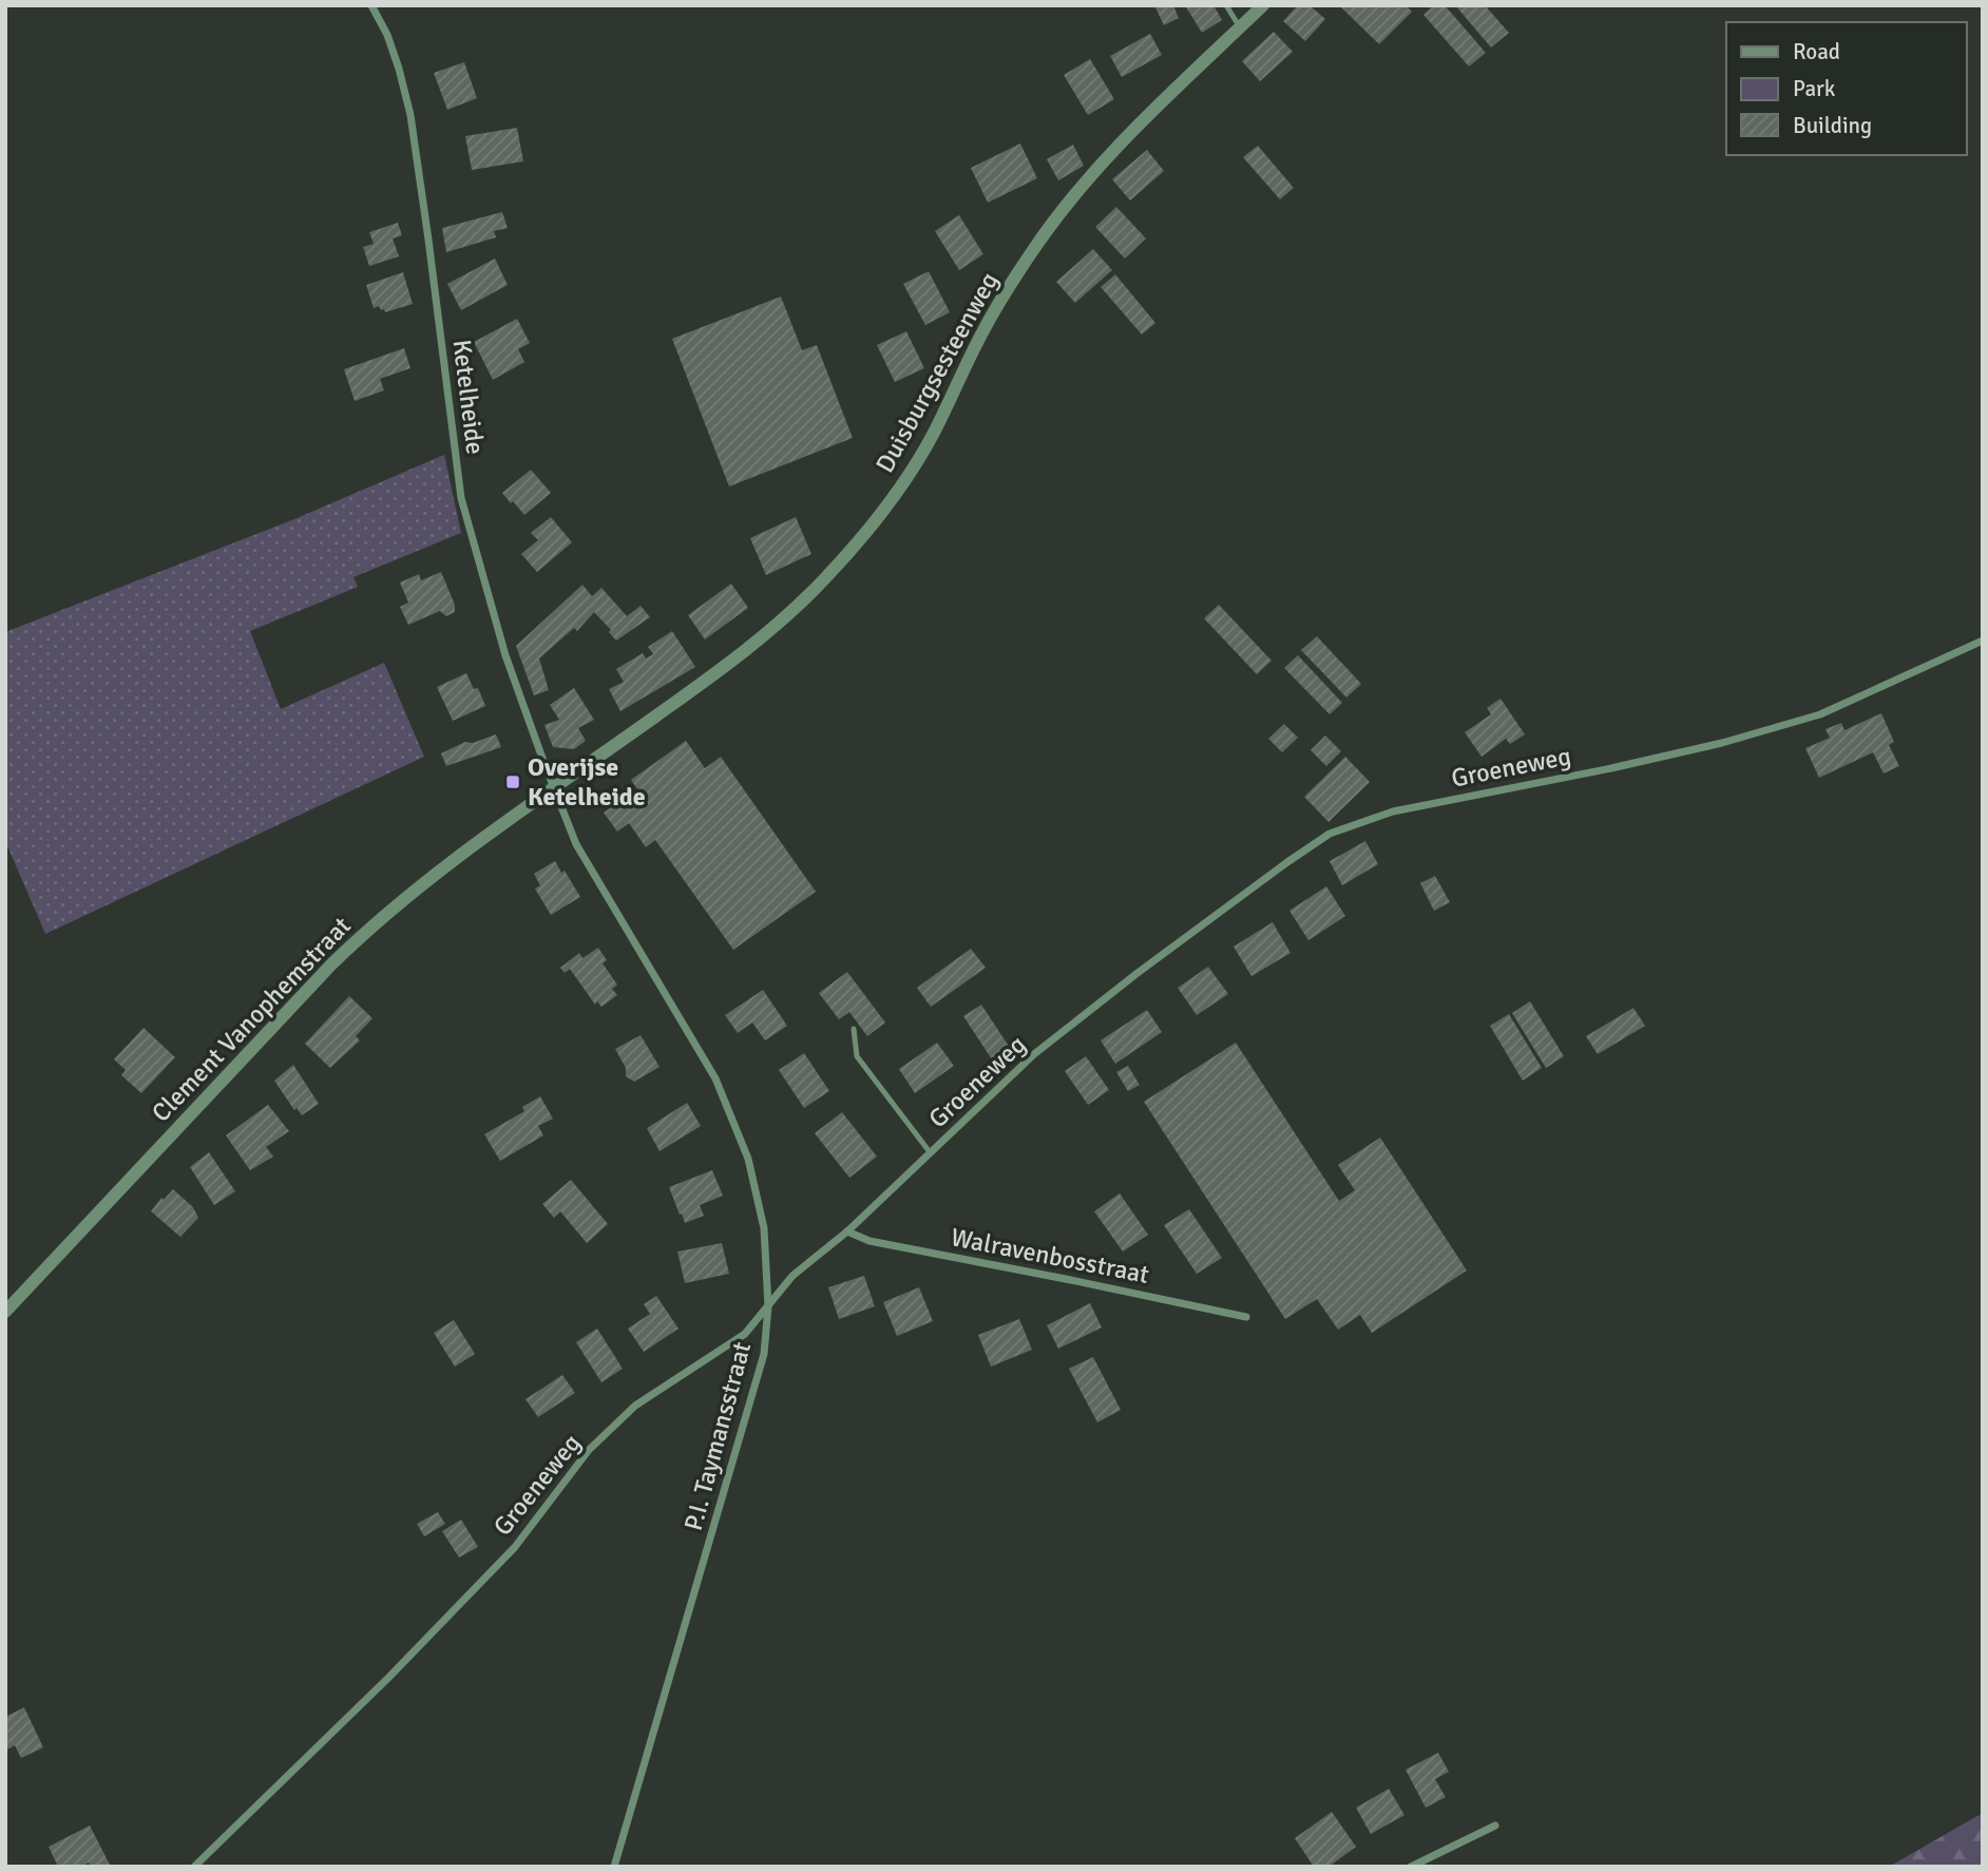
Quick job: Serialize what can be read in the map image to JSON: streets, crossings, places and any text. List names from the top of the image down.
{
  "streets": {
    "street": [
      "Duisburgsesteenweg",
      "Ketelheide",
      "Groeneweg",
      "Clement Vanophemstraat",
      "Walravenbosstraat",
      "P.I. Taymansstraat"
    ]
  },
  "crossings": [
    ["Duisburgsesteenweg", "Ketelheide"],
    ["Duisburgsesteenweg", "Clement Vanophemstraat"],
    ["Duisburgsesteenweg", "P.I. Taymansstraat"],
    ["Ketelheide", "Clement Vanophemstraat"],
    ["Ketelheide", "P.I. Taymansstraat"],
    ["Groeneweg", "Walravenbosstraat"],
    ["Groeneweg", "P.I. Taymansstraat"],
    ["Clement Vanophemstraat", "P.I. Taymansstraat"]
  ],
  "places": {
    "transit": ["Overijse Ketelheide"]
  },
  "legend": ["Road", "Park", "Building"]
}
